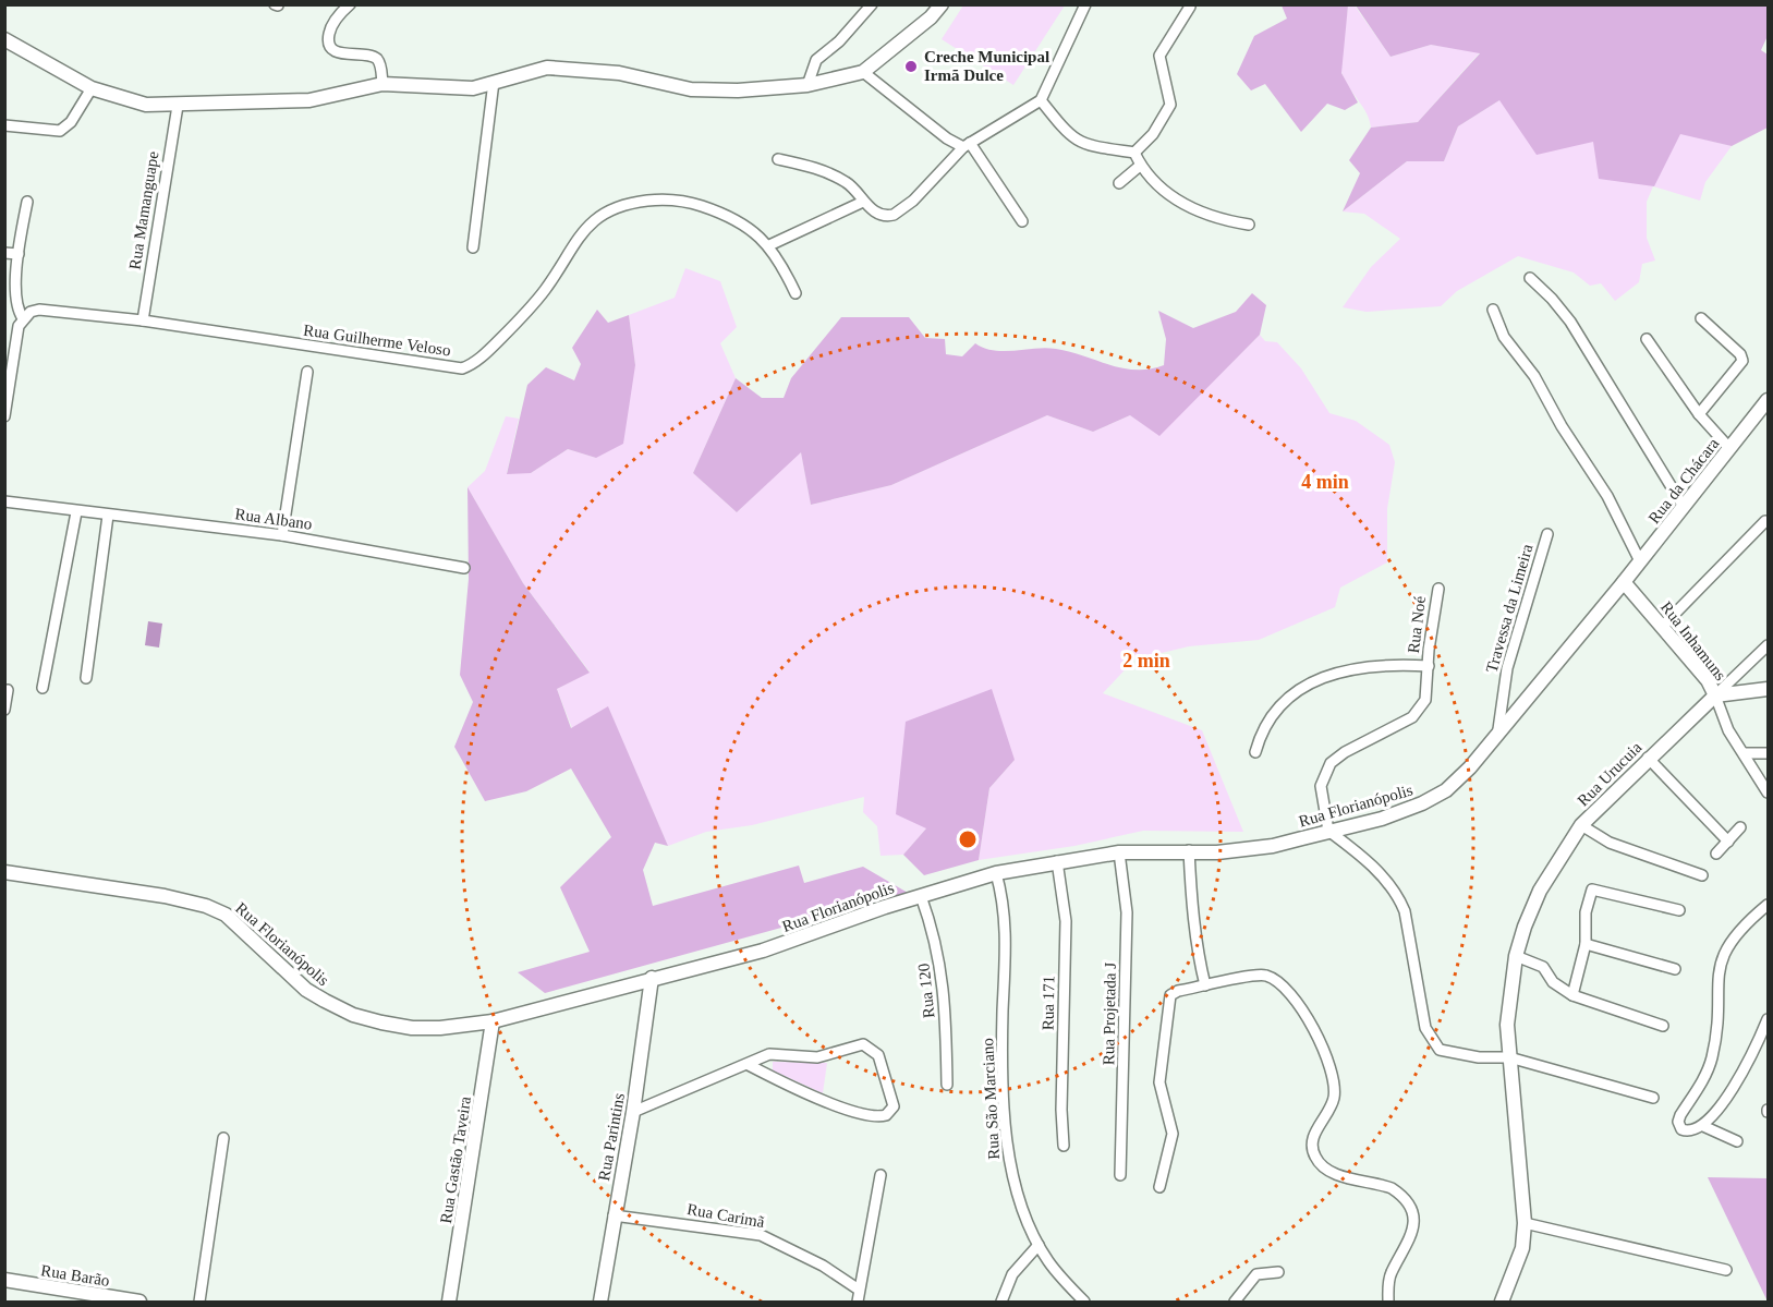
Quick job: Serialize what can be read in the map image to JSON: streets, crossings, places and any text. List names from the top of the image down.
{
  "streets": {
    "street": [
      "Rua Mamanguape",
      "Rua Guilherme Veloso",
      "Rua da Chácara",
      "Rua Albano",
      "Travessa da Limeira",
      "Rua Noé",
      "Rua Inhamuns",
      "Rua Urucuia",
      "Rua Florianópolis",
      "Rua 120",
      "Rua 171",
      "Rua Projetada J",
      "Rua São Marciano",
      "Rua Parintins",
      "Rua Gastão Taveira",
      "Rua Carimã",
      "Rua Barão"
    ]
  },
  "crossings": [
    ["Rua Mamanguape", "Rua Guilherme Veloso"],
    ["Rua da Chácara", "Rua Inhamuns"],
    ["Rua da Chácara", "Rua Florianópolis"],
    ["Travessa da Limeira", "Rua Florianópolis"],
    ["Rua Noé", "Rua Florianópolis"],
    ["Rua Inhamuns", "Rua Urucuia"],
    ["Rua Inhamuns", "Rua Florianópolis"],
    ["Rua Florianópolis", "Rua 120"],
    ["Rua Florianópolis", "Rua 171"],
    ["Rua Florianópolis", "Rua Projetada J"],
    ["Rua Florianópolis", "Rua São Marciano"],
    ["Rua Florianópolis", "Rua Parintins"],
    ["Rua Florianópolis", "Rua Gastão Taveira"],
    ["Rua Parintins", "Rua Carimã"]
  ],
  "places": ["Creche Municipal Irmã Dulce"],
  "rings": ["4 min", "2 min"]
}
